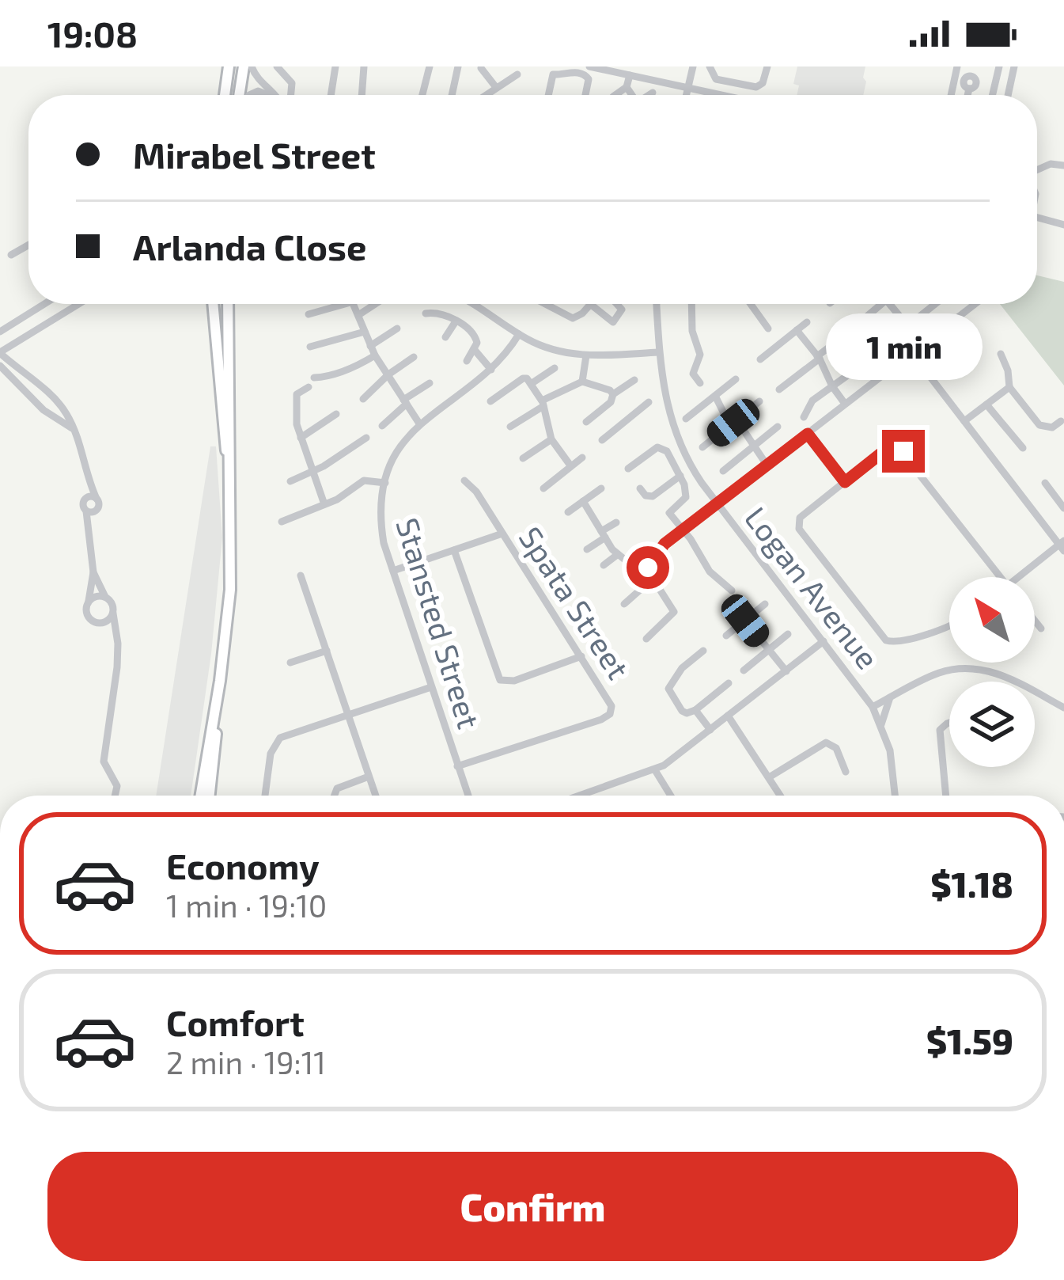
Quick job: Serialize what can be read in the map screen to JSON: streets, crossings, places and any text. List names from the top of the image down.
{
  "streets": {
    "street": ["Logan Avenue", "Spata Street", "Stansted Street"]
  },
  "crossings": [
    ["Spata Street", "Stansted Street"]
  ],
  "north": "top left",
  "page": {
    "status": "19:08",
    "banner": ["Mirabel Street", "Arlanda Close"],
    "bubble": "1 min",
    "list": [
      {
        "name": "Economy",
        "note": "1 min · 19:10",
        "value": "$1.18"
      },
      {
        "name": "Comfort",
        "note": "2 min · 19:11",
        "value": "$1.59"
      }
    ],
    "buttons": "Confirm"
  }
}
